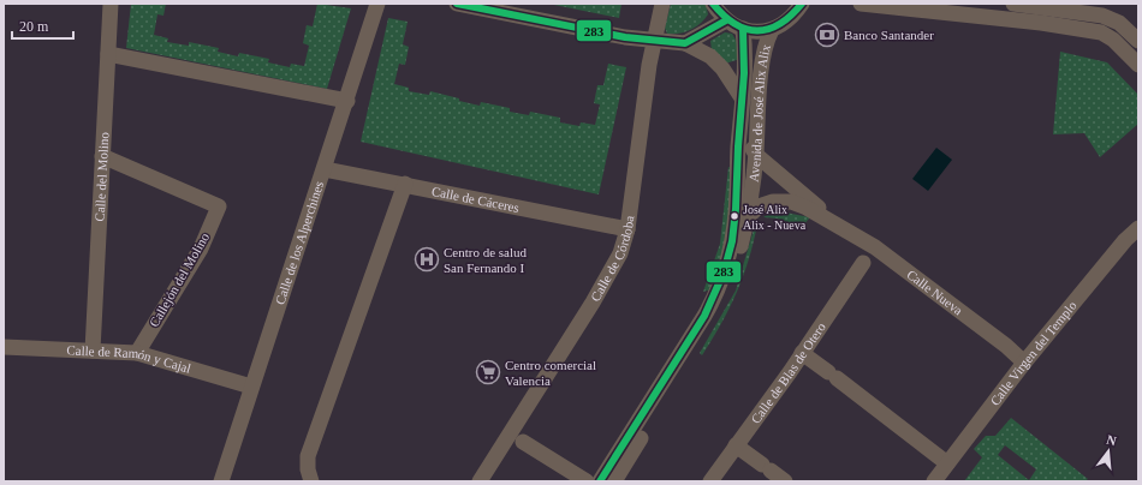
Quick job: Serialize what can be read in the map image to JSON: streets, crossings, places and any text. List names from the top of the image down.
{
  "streets": {
    "street": [
      "Avenida de José Alix Alix",
      "Calle del Molino",
      "Calle de Cáceres",
      "Calle de los Alperchines",
      "Calle de Córdoba",
      "Callejón del Molino",
      "Calle Nueva",
      "Calle Virgen del Templo",
      "Calle de Ramón y Cajal",
      "Calle de Blas de Otero"
    ]
  },
  "crossings": [
    ["Avenida de José Alix Alix", "Calle Nueva"],
    ["Calle del Molino", "Callejón del Molino"],
    ["Calle del Molino", "Calle de Ramón y Cajal"],
    ["Calle de Cáceres", "Calle de los Alperchines"],
    ["Calle de Cáceres", "Calle de Córdoba"],
    ["Calle de los Alperchines", "Calle de Ramón y Cajal"],
    ["Callejón del Molino", "Calle de Ramón y Cajal"],
    ["Calle Nueva", "Calle Virgen del Templo"]
  ],
  "places": {
    "bank": ["Banco Santander"],
    "other": ["José Alix Alix - Nueva"],
    "hospital": ["Centro de salud San Fernando I"],
    "supermarket": ["Centro comercial Valencia"]
  },
  "lines": ["transit line 283"],
  "scale_bar": "20 m",
  "north": "top"
}
